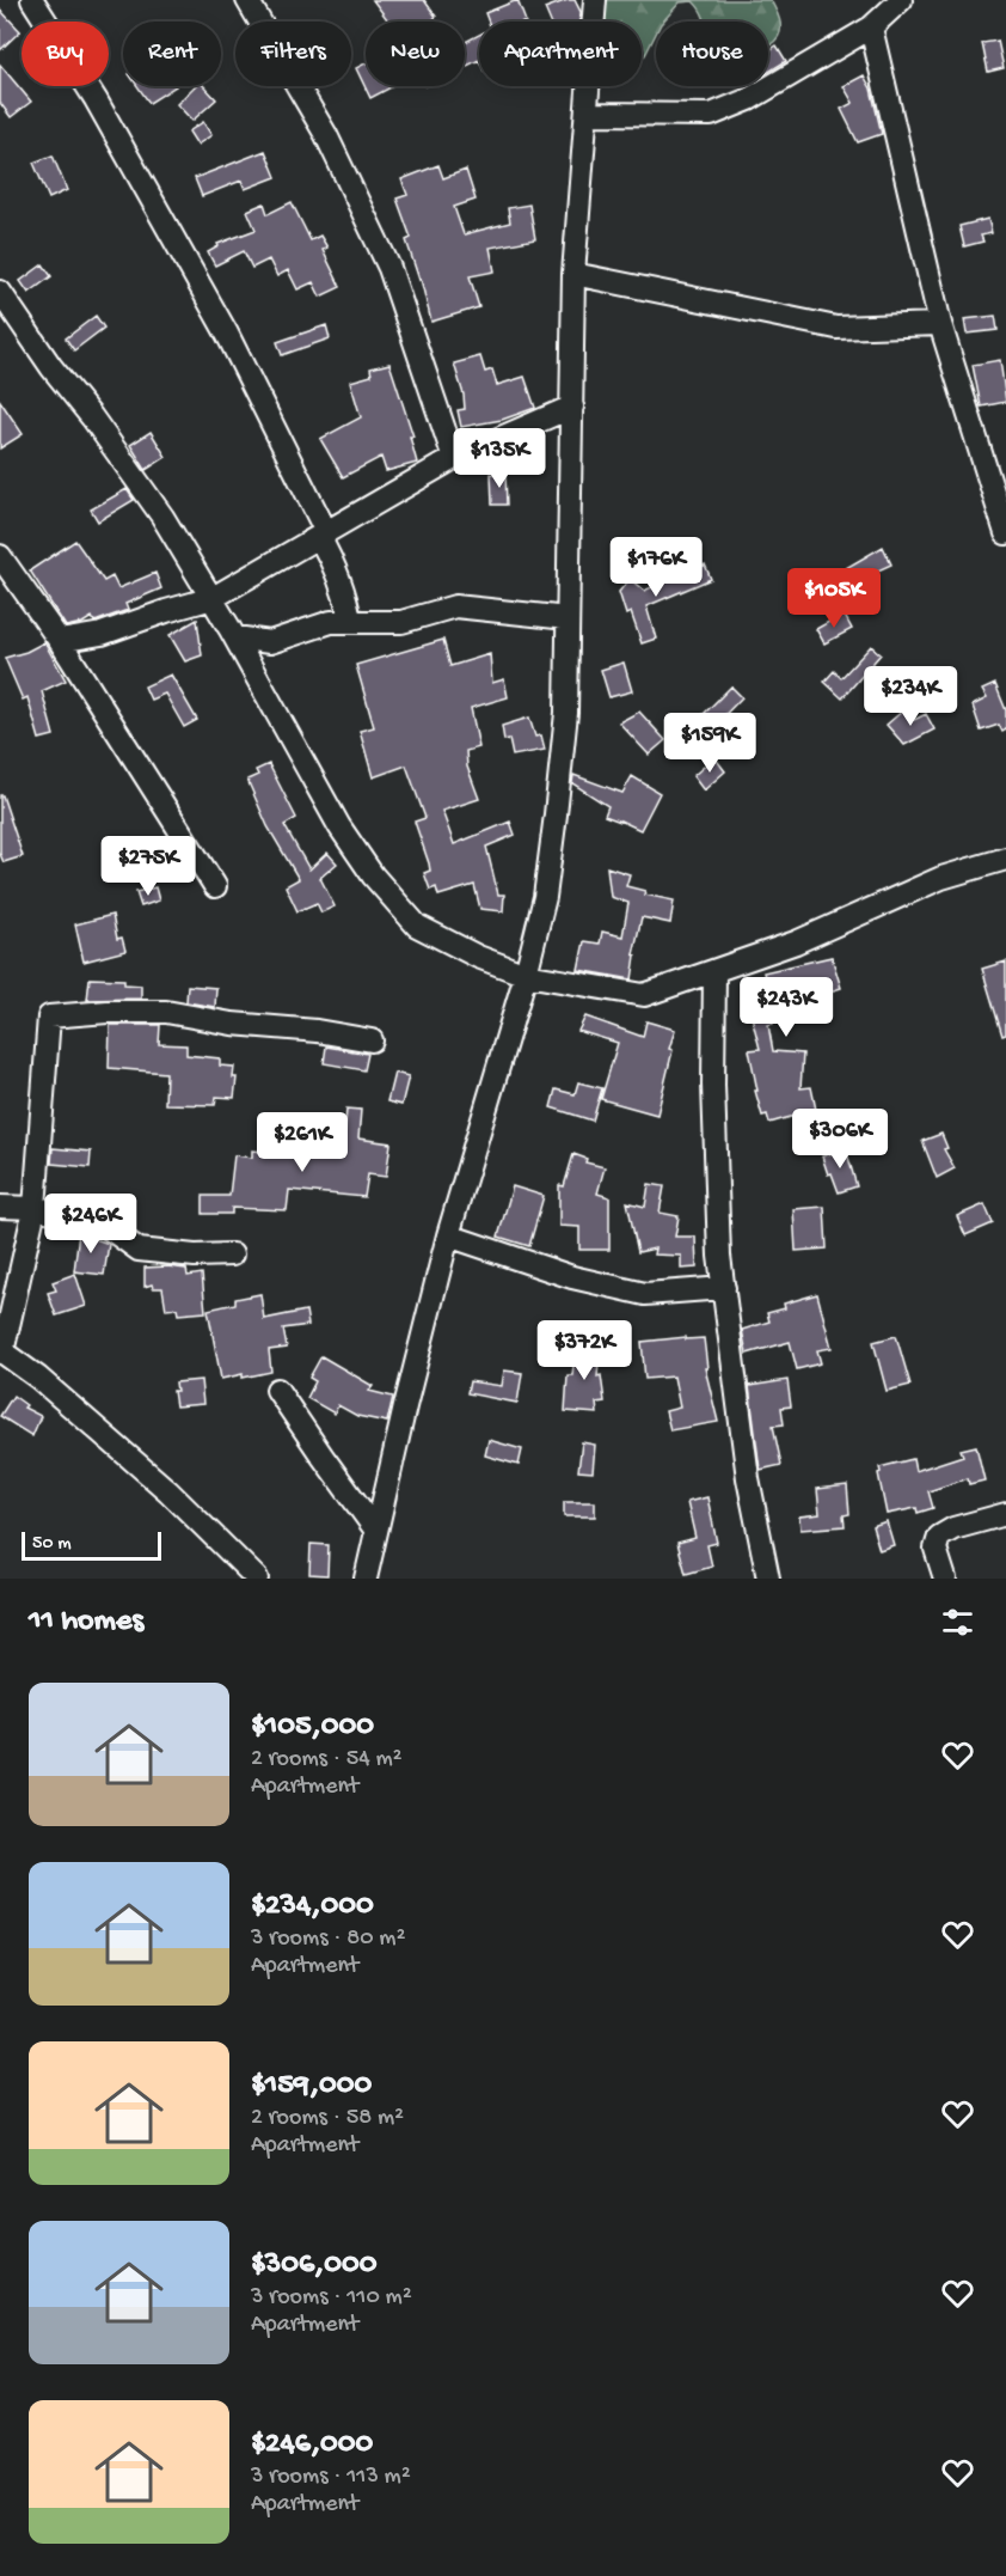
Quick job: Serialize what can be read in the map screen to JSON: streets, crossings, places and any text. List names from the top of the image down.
{
  "scale_bar": "50 m",
  "page": {
    "chip": [
      "Buy",
      "Rent",
      "Filters",
      "New",
      "Apartment",
      "House"
    ],
    "price": [
      "$135K",
      "$176K",
      "$105K",
      "$234K",
      "$159K",
      "$275K",
      "$243K",
      "$306K",
      "$261K",
      "$246K",
      "$372K"
    ],
    "scale": "50 m",
    "heading": "11 homes",
    "list": [
      {
        "name": "$105,000",
        "note": "2 rooms · 54 m² · Apartment"
      },
      {
        "name": "$234,000",
        "note": "3 rooms · 80 m² · Apartment"
      },
      {
        "name": "$159,000",
        "note": "2 rooms · 58 m² · Apartment"
      },
      {
        "name": "$306,000",
        "note": "3 rooms · 110 m² · Apartment"
      },
      {
        "name": "$246,000",
        "note": "3 rooms · 113 m² · Apartment"
      }
    ]
  }
}
